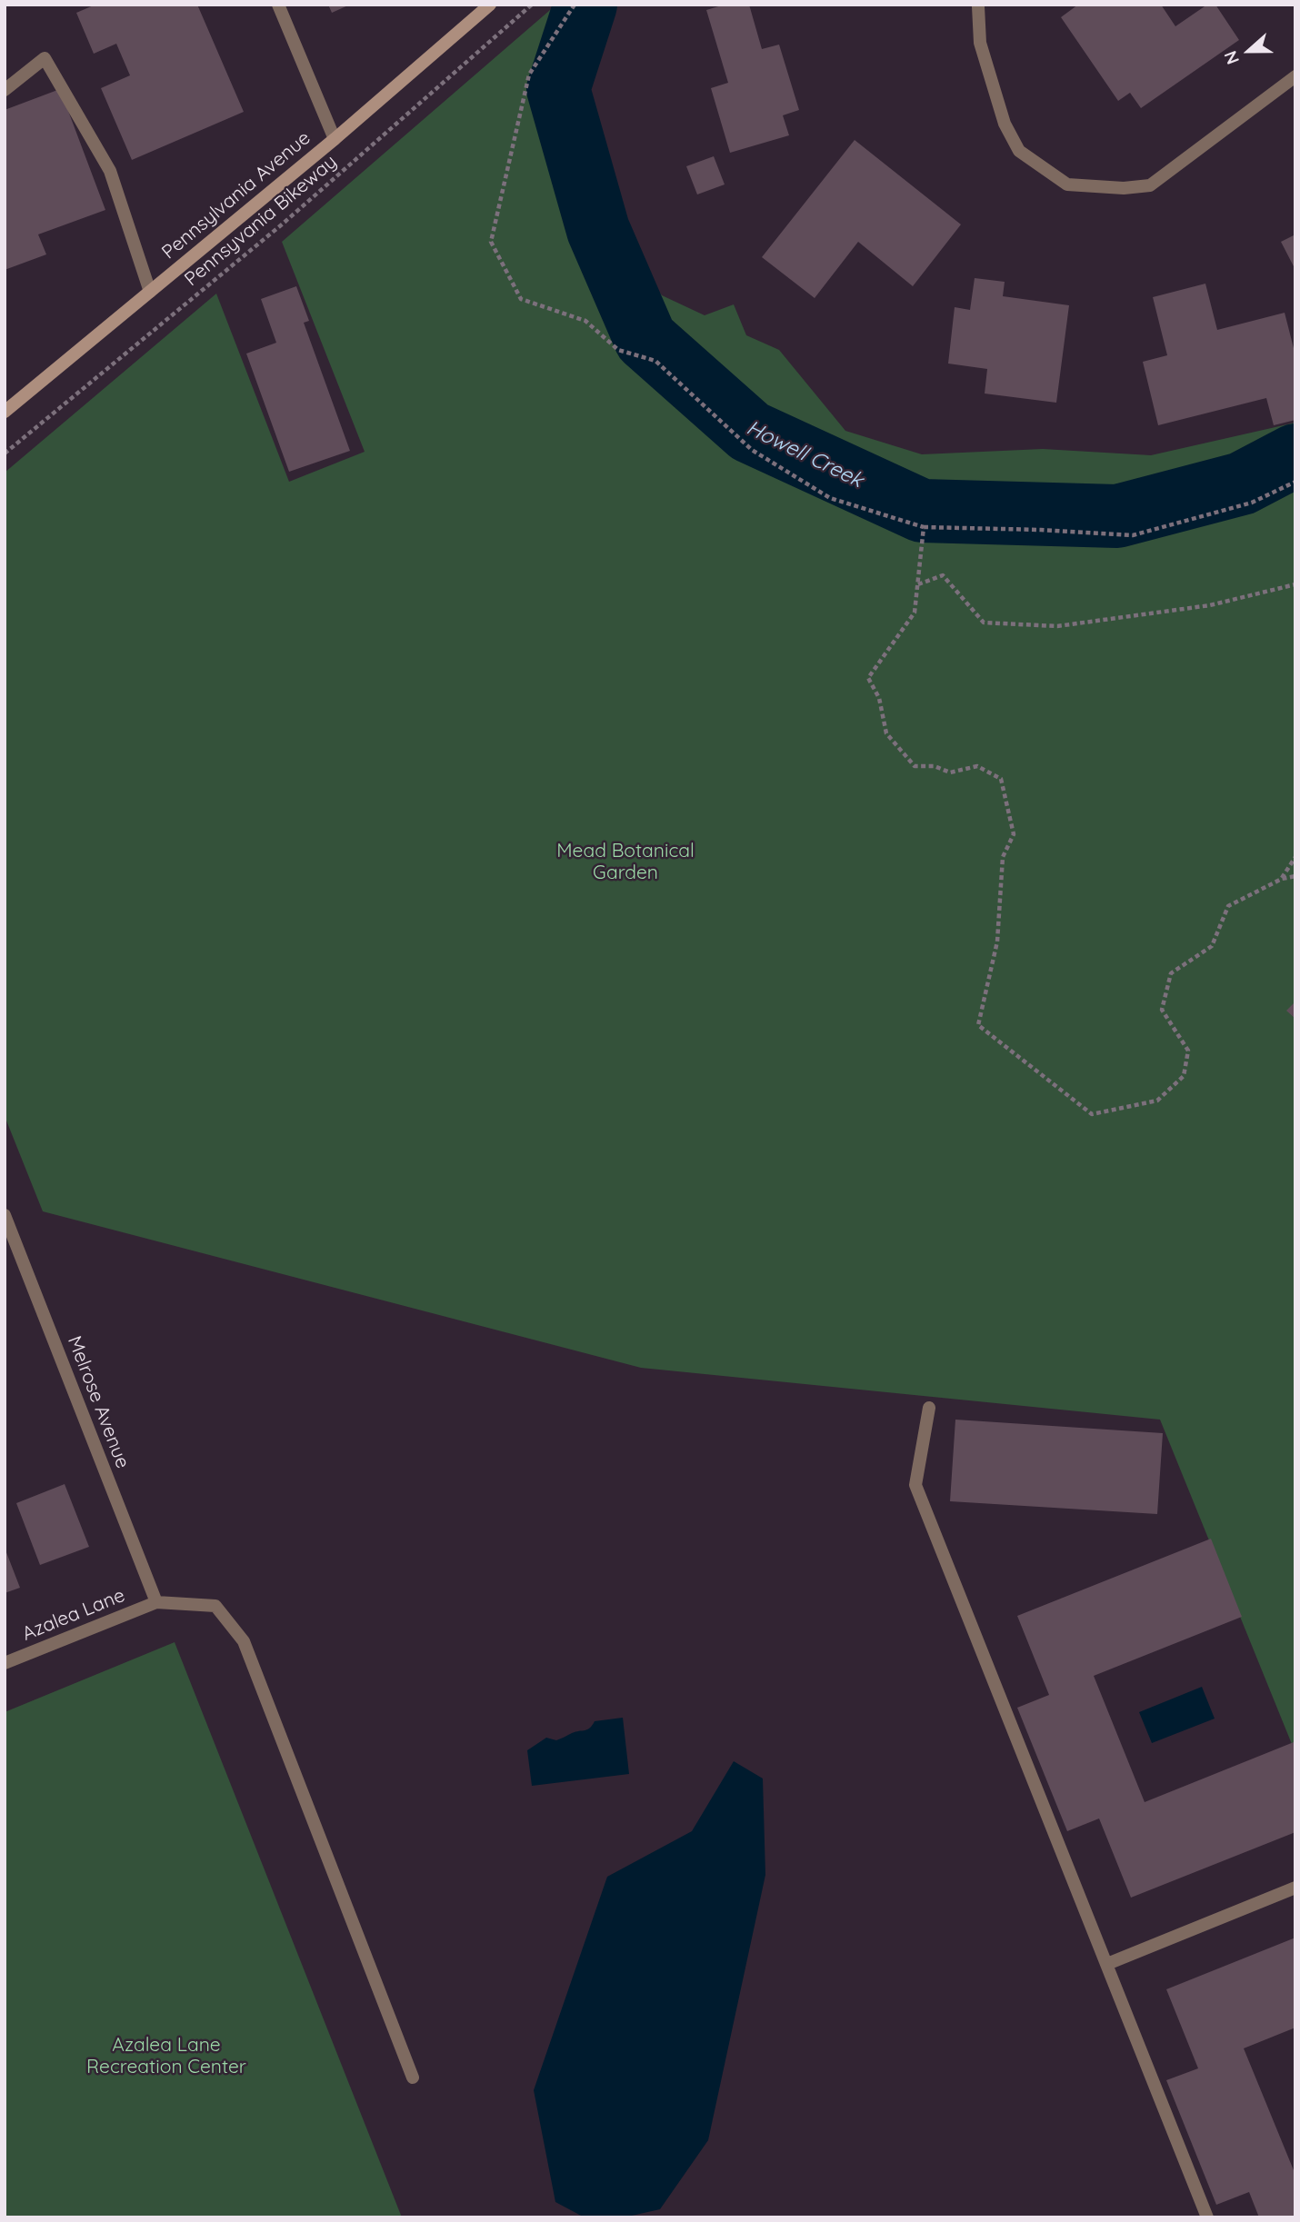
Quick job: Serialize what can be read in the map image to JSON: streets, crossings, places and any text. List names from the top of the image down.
{
  "streets": {
    "street": ["Pennsylvania Avenue", "Melrose Avenue", "Azalea Lane"],
    "path": ["Pennsyvania Bikeway"]
  },
  "crossings": [
    ["Melrose Avenue", "Azalea Lane"]
  ],
  "water": ["Howell Creek"],
  "parks": ["Mead Botanical Garden", "Azalea Lane Recreation Center"],
  "north": "left"
}
